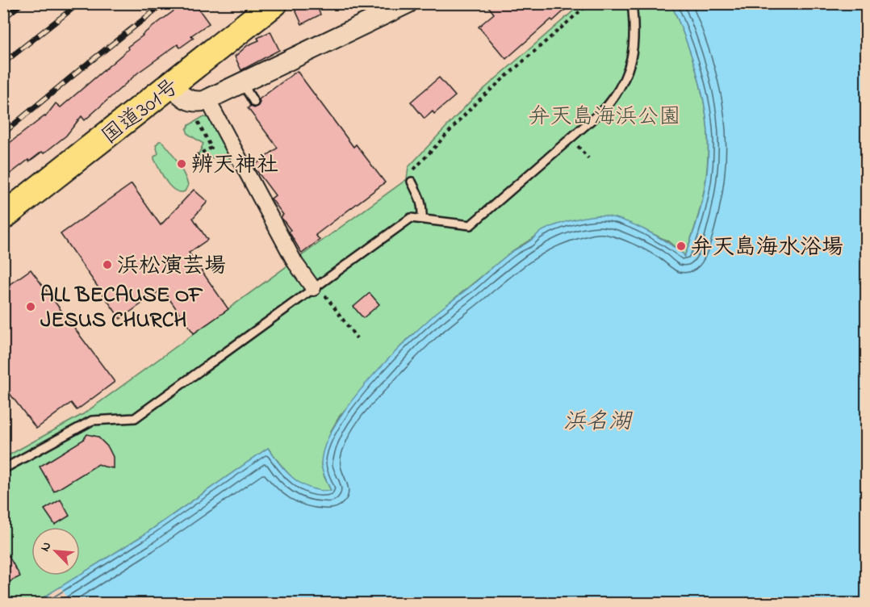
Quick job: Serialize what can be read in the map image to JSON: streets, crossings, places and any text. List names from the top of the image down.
{
  "streets": {
    "highway": ["国道301号"]
  },
  "water": ["浜名湖"],
  "parks": ["弁天島海浜公園"],
  "places": [
    "辨天神社",
    "弁天島海水浴場",
    "浜松演芸場",
    "ALL BECAUSE OF JESUS CHURCH"
  ],
  "north": "top left"
}
